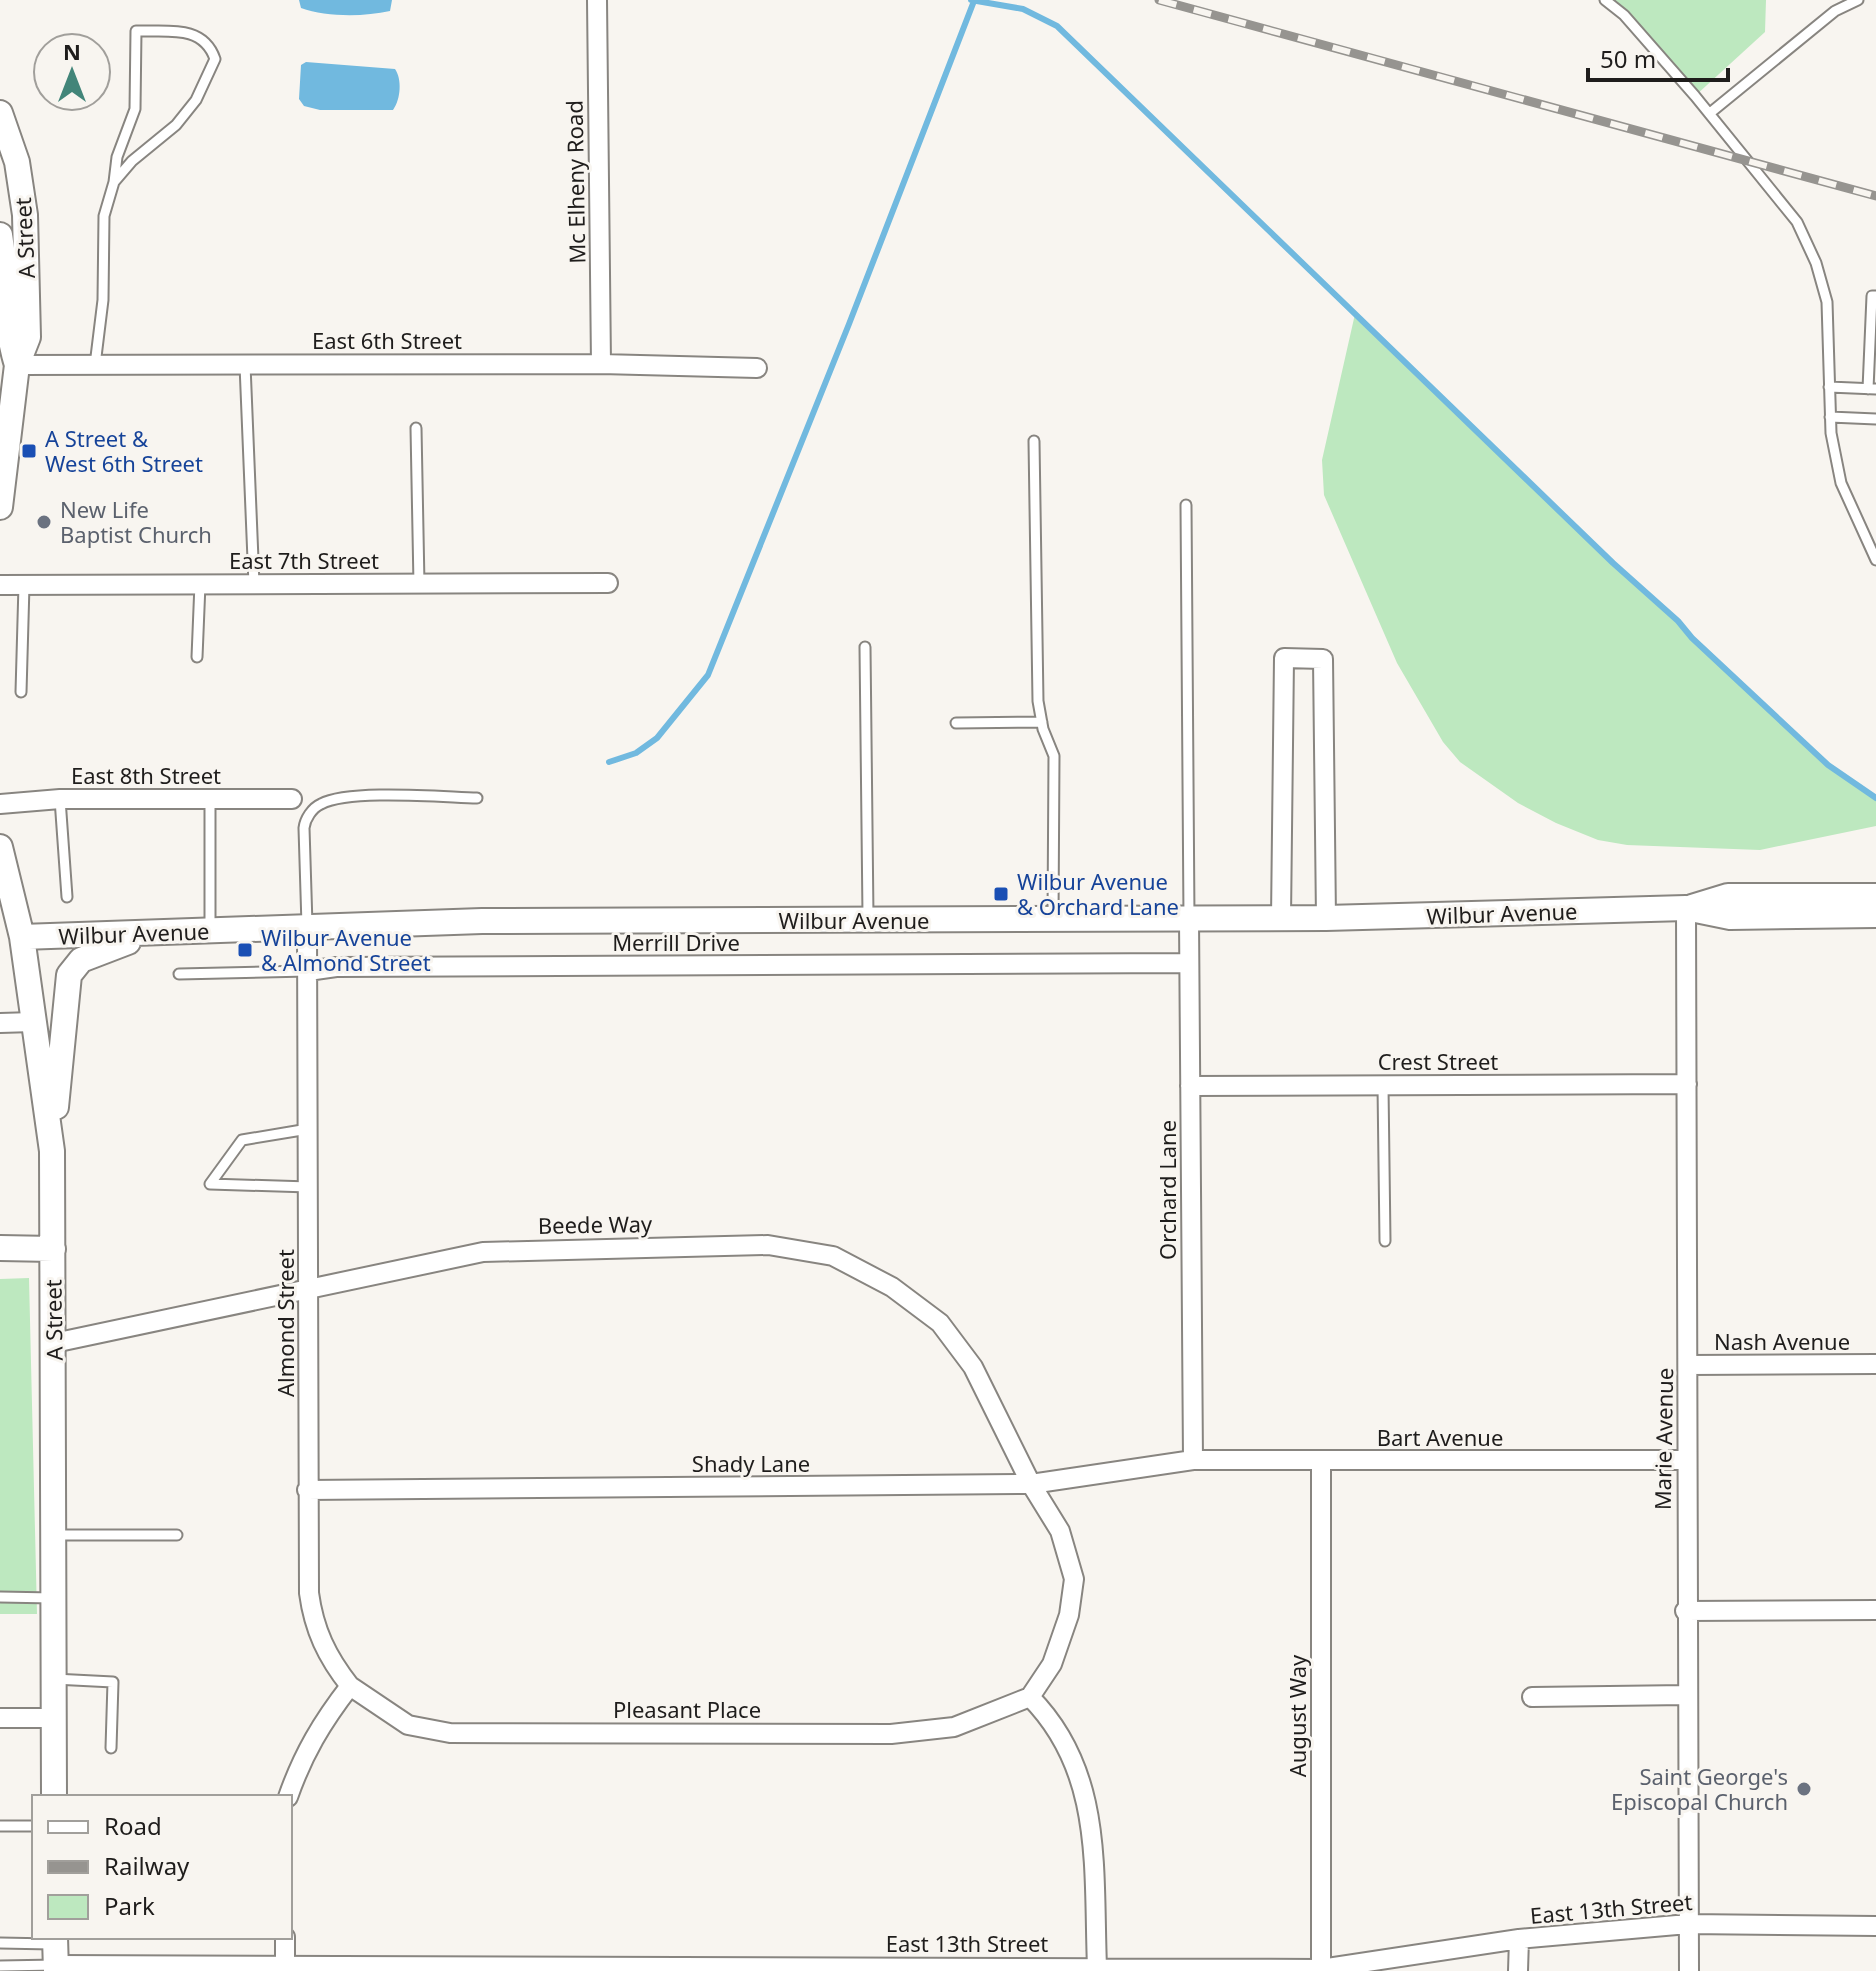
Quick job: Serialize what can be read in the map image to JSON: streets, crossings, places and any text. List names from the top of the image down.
{
  "streets": {
    "main road": ["A Street", "Wilbur Avenue"],
    "street": [
      "Mc Elheny Road",
      "East 6th Street",
      "East 7th Street",
      "East 8th Street",
      "Merrill Drive",
      "Crest Street",
      "Orchard Lane",
      "Beede Way",
      "Almond Street",
      "Nash Avenue",
      "Bart Avenue",
      "Marie Avenue",
      "Shady Lane",
      "Pleasant Place",
      "August Way",
      "East 13th Street"
    ]
  },
  "crossings": [
    ["Mc Elheny Road", "East 6th Street"],
    ["A Street", "East 6th Street"],
    ["A Street", "Wilbur Avenue"],
    ["A Street", "Beede Way"],
    ["Wilbur Avenue", "Orchard Lane"],
    ["Wilbur Avenue", "Almond Street"],
    ["Wilbur Avenue", "Marie Avenue"],
    ["Merrill Drive", "Orchard Lane"],
    ["Merrill Drive", "Almond Street"],
    ["Crest Street", "Orchard Lane"],
    ["Crest Street", "Marie Avenue"],
    ["Orchard Lane", "Bart Avenue"],
    ["Orchard Lane", "Shady Lane"],
    ["Beede Way", "Almond Street"],
    ["Beede Way", "Shady Lane"],
    ["Beede Way", "Pleasant Place"],
    ["Almond Street", "Shady Lane"],
    ["Almond Street", "Pleasant Place"],
    ["Nash Avenue", "Marie Avenue"],
    ["Bart Avenue", "Marie Avenue"],
    ["Bart Avenue", "Shady Lane"],
    ["Bart Avenue", "August Way"],
    ["Marie Avenue", "East 13th Street"],
    ["August Way", "East 13th Street"]
  ],
  "places": {
    "transit": ["A Street & West 6th Street", "Wilbur Avenue & Orchard Lane", "Wilbur Avenue & Almond Street"],
    "other": ["New Life Baptist Church", "Saint George's Episcopal Church"]
  },
  "legend": ["Road", "Railway", "Park"],
  "scale_bar": "50 m",
  "north": "top"
}
